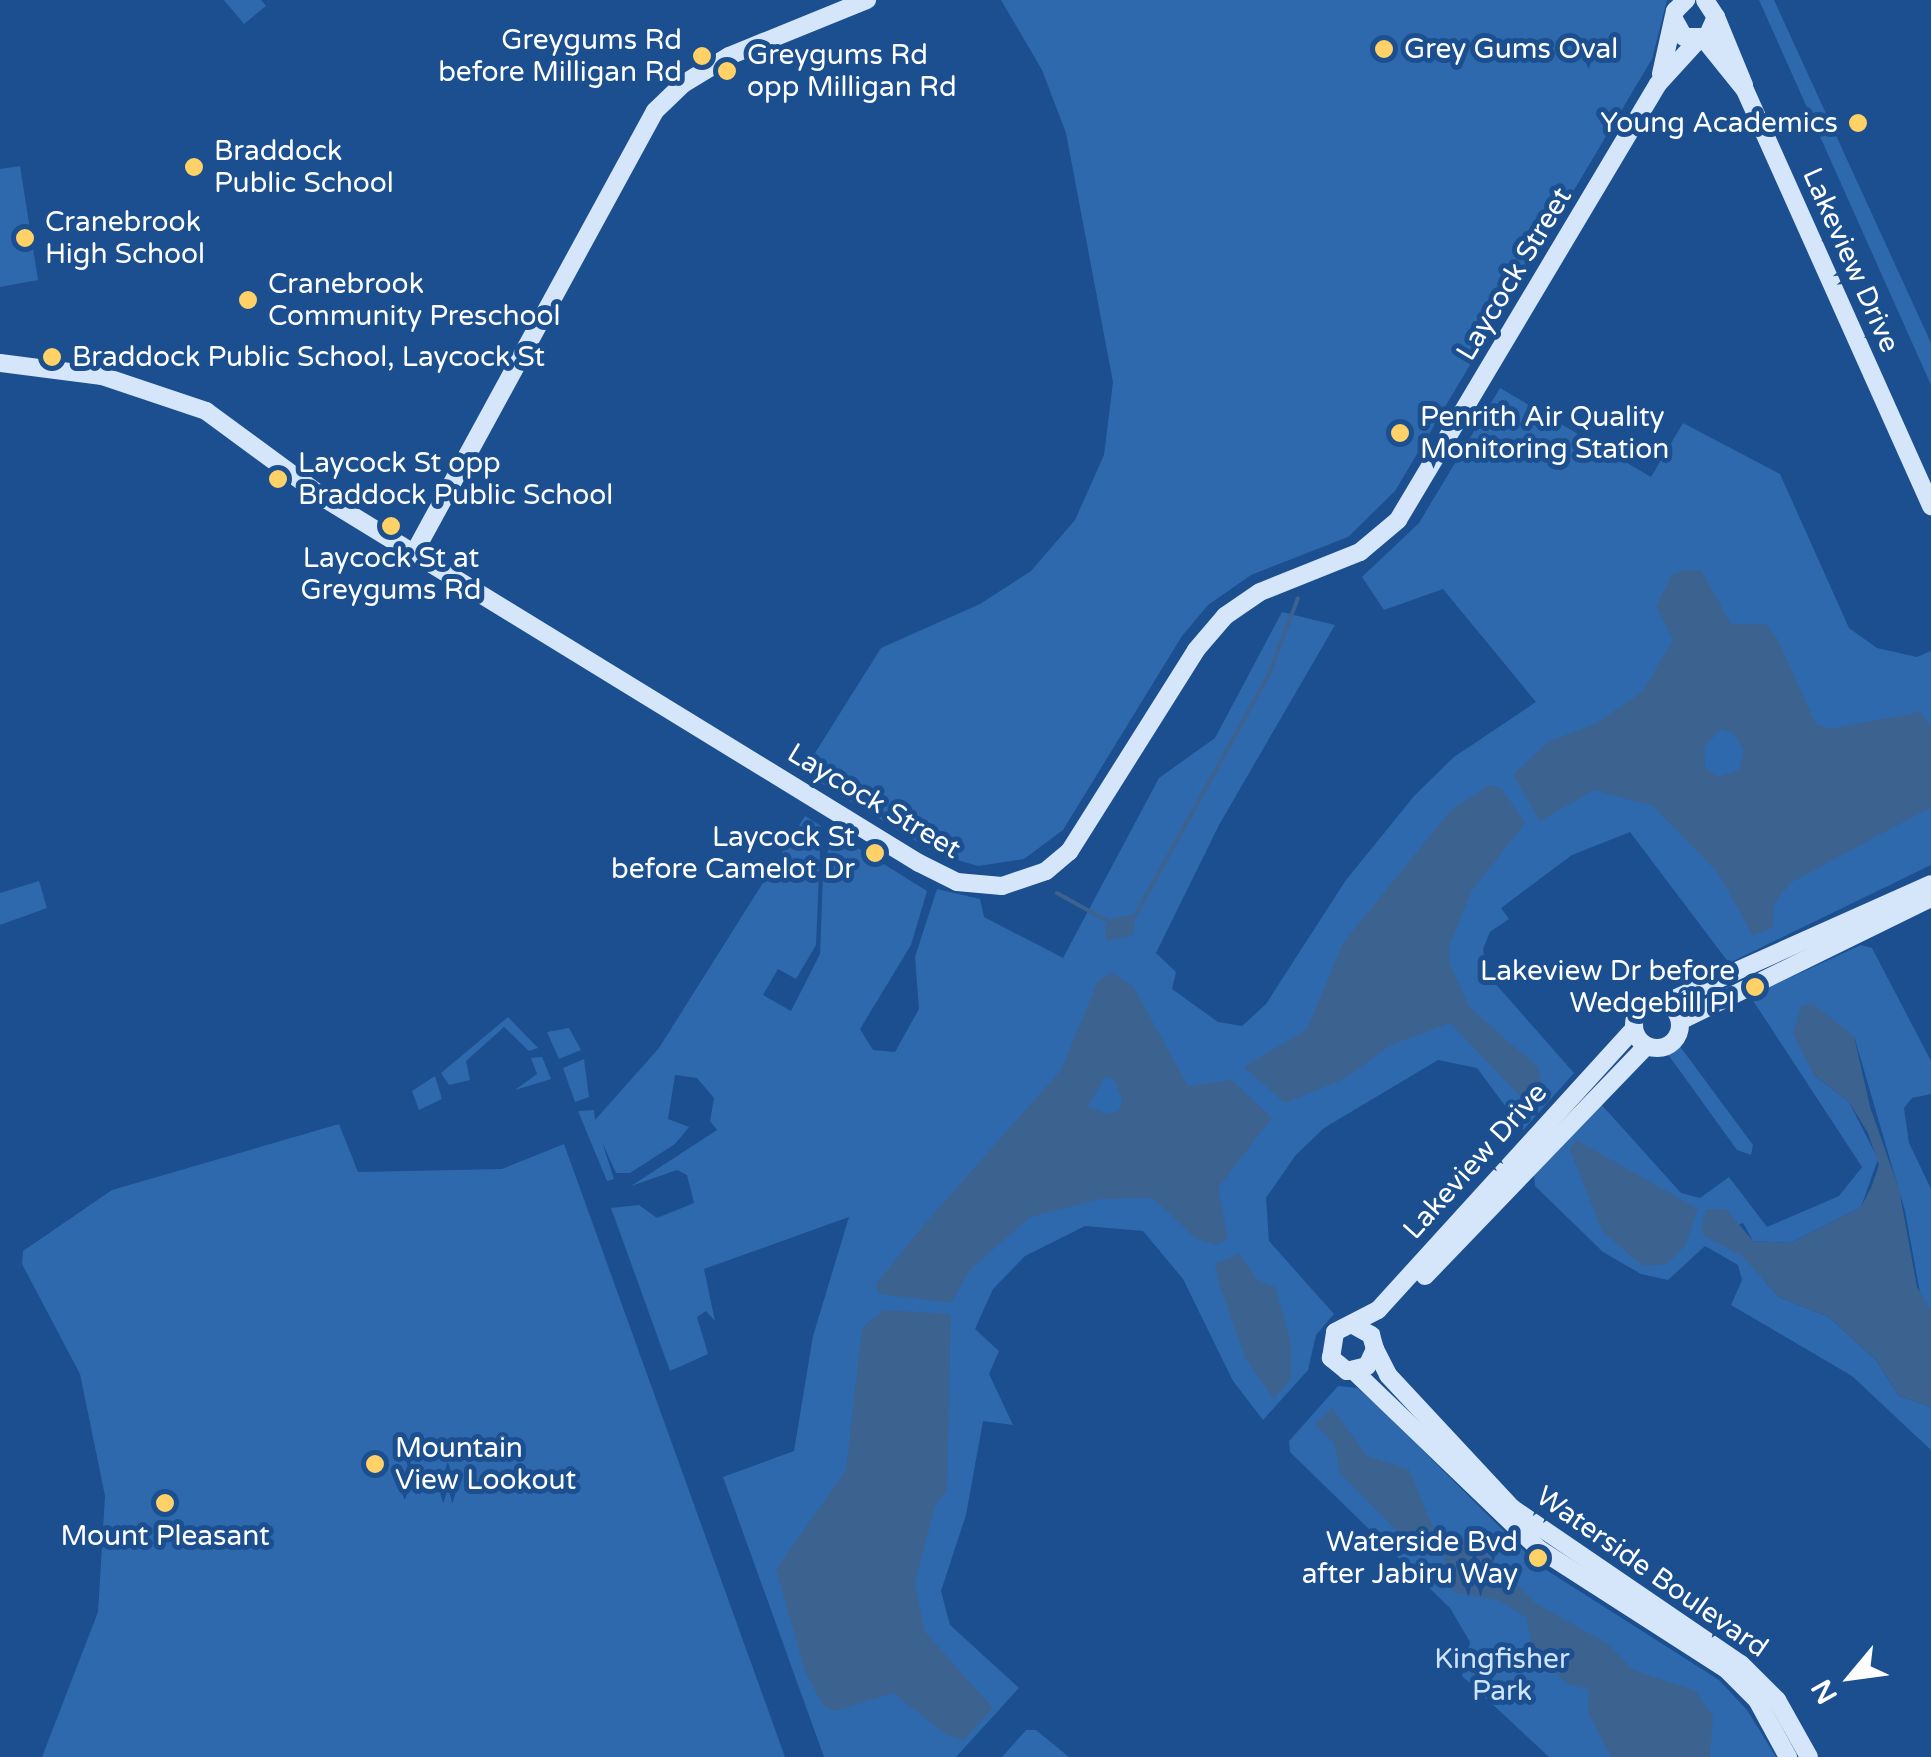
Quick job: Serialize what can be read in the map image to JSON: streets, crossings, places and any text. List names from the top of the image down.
{
  "streets": {
    "street": ["Lakeview Drive", "Laycock Street", "Waterside Boulevard"]
  },
  "crossings": [
    ["Lakeview Drive", "Laycock Street"],
    ["Lakeview Drive", "Waterside Boulevard"]
  ],
  "parks": ["Kingfisher Park"],
  "places": [
    "Grey Gums Oval",
    "Greygums Rd before Milligan Rd",
    "Greygums Rd opp Milligan Rd",
    "Young Academics",
    "Braddock Public School",
    "Cranebrook High School",
    "Cranebrook Community Preschool",
    "Braddock Public School, Laycock St",
    "Penrith Air Quality Monitoring Station",
    "Laycock St opp Braddock Public School",
    "Laycock St at Greygums Rd",
    "Laycock St before Camelot Dr",
    "Lakeview Dr before Wedgebill Pl",
    "Mountain View Lookout",
    "Mount Pleasant",
    "Waterside Bvd after Jabiru Way"
  ],
  "north": "bottom left"
}
